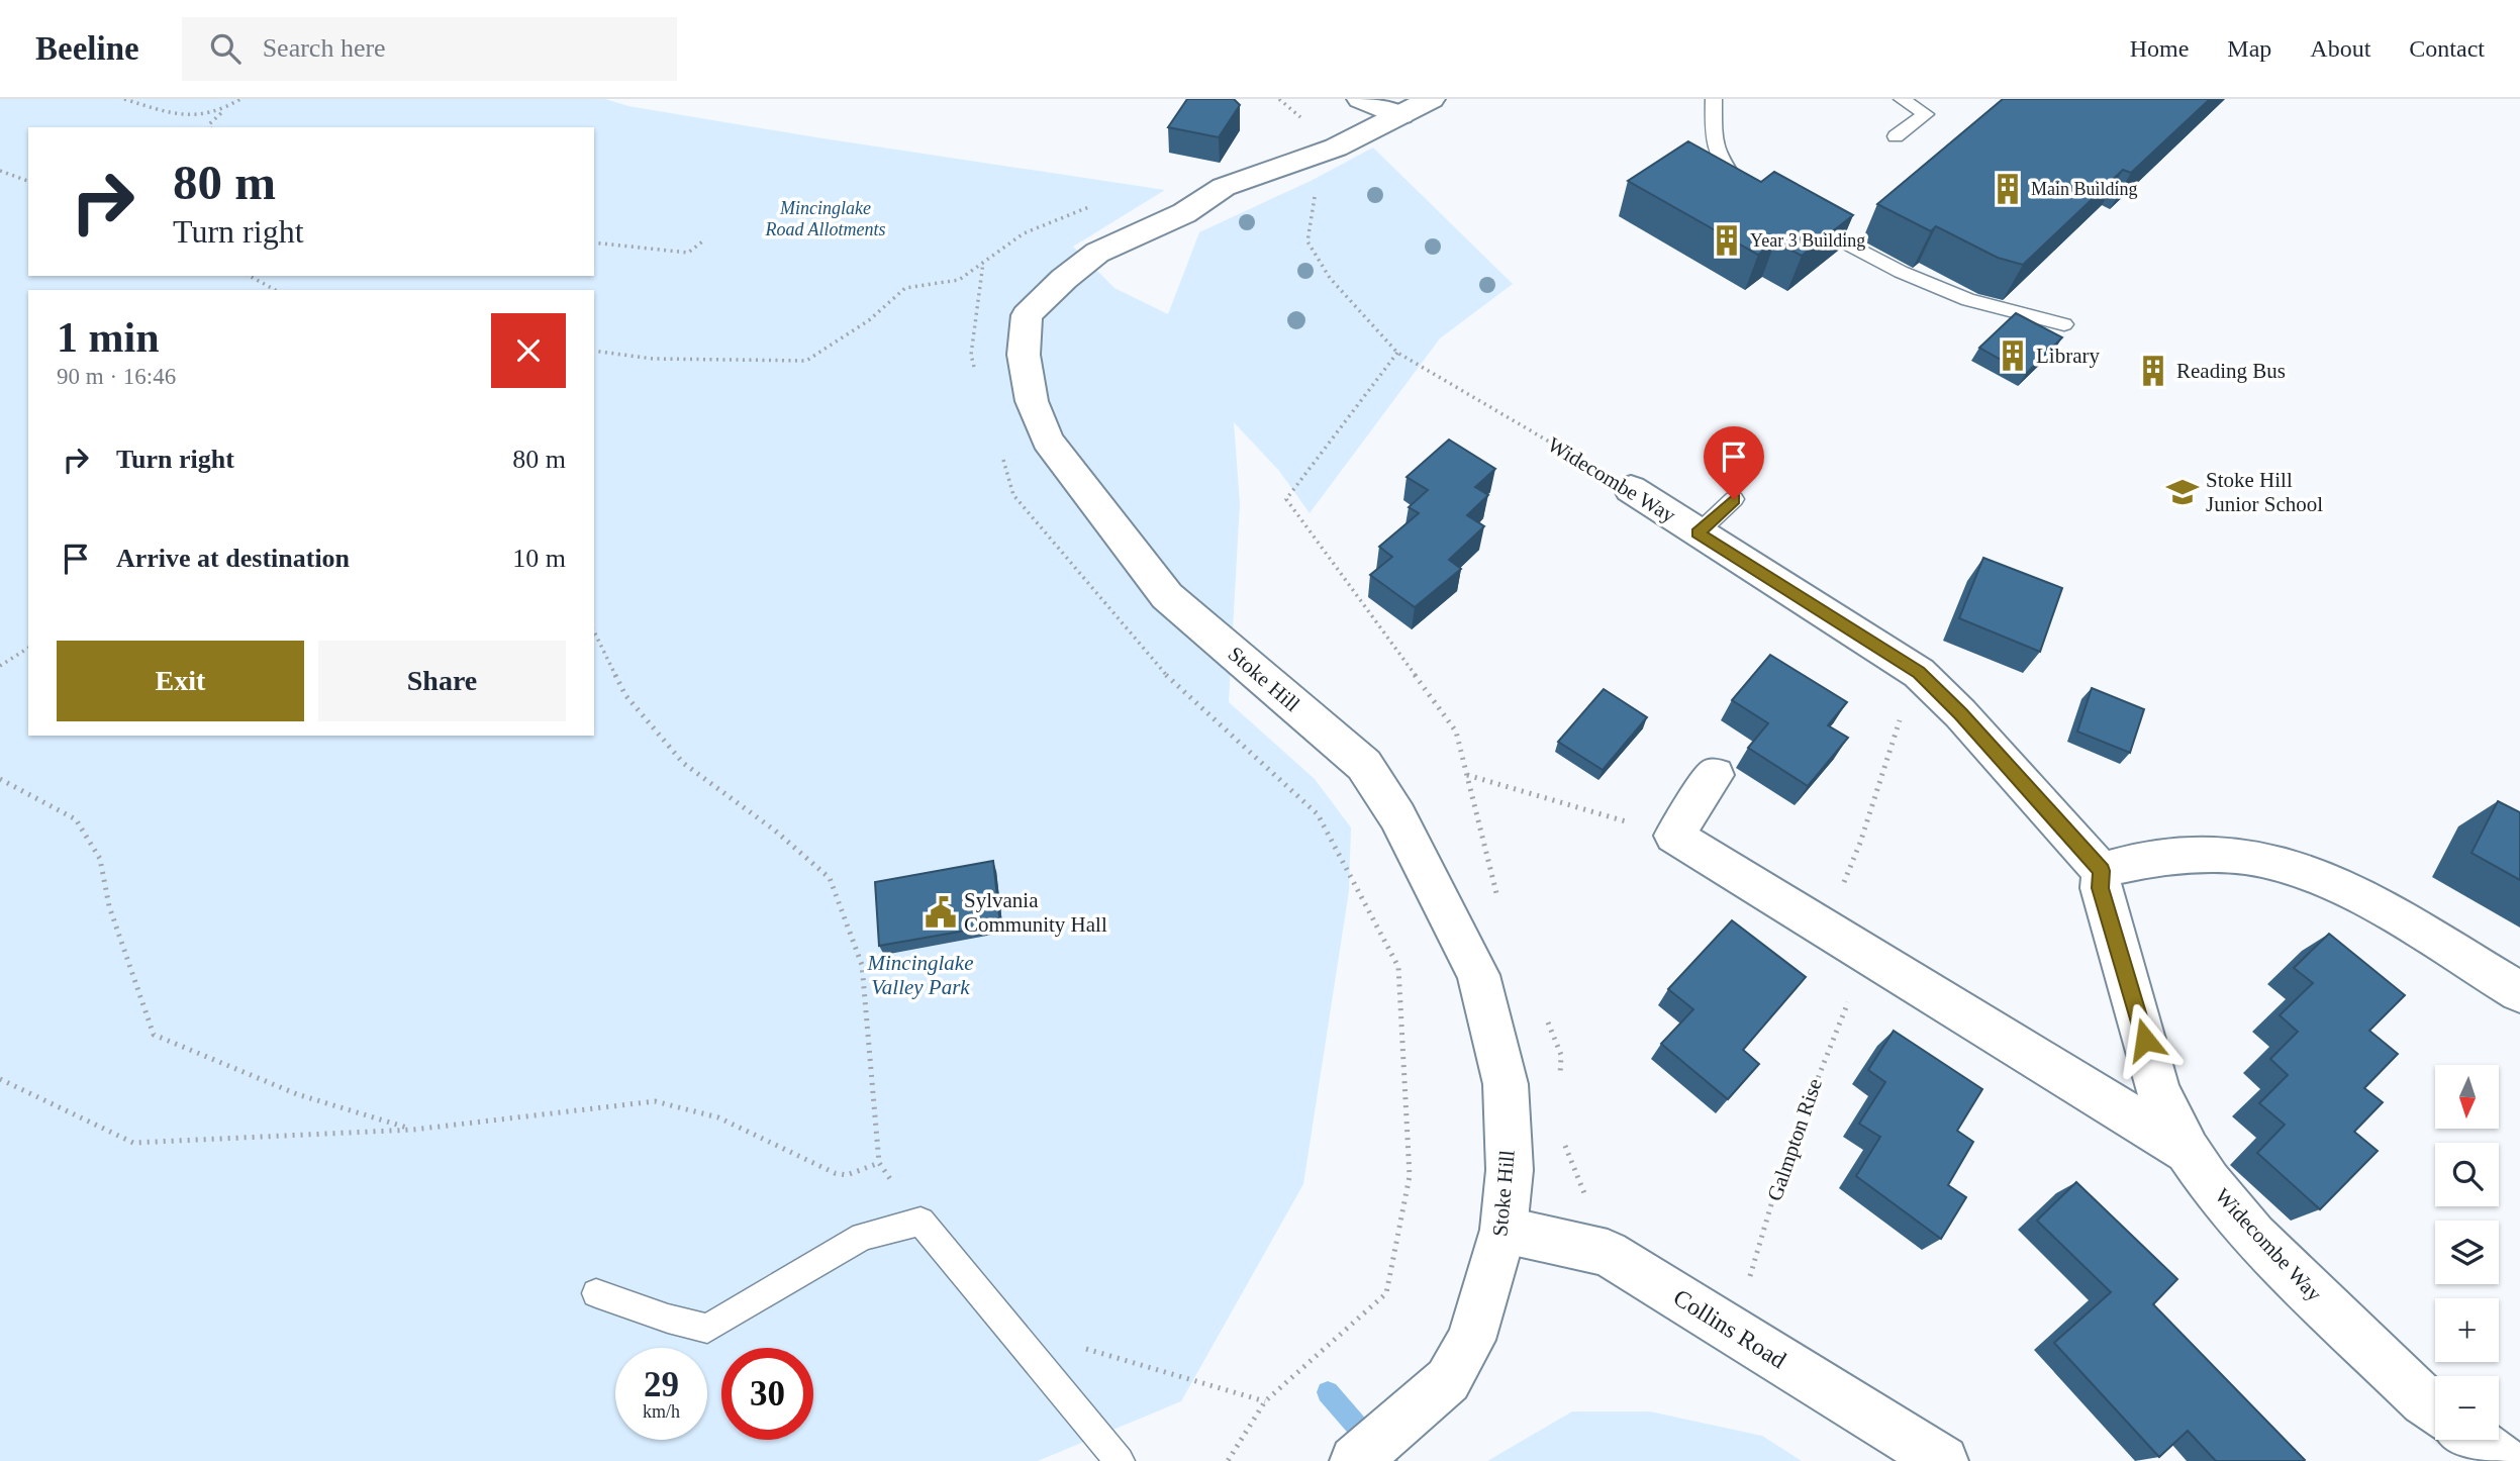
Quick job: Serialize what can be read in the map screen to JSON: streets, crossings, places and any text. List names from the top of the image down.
{
  "streets": {
    "street": ["Widecombe Way", "Stoke Hill", "Collins Road"],
    "path": ["Galmpton Rise"]
  },
  "crossings": [
    ["Widecombe Way", "Stoke Hill"],
    ["Stoke Hill", "Collins Road"],
    ["Galmpton Rise", "Collins Road"]
  ],
  "parks": ["Mincinglake Road Allotments", "Mincinglake Valley Park"],
  "places": {
    "building": [
      "Main Building",
      "Year 3 Building",
      "Library",
      "Reading Bus"
    ],
    "school or university": ["Stoke Hill Junior School"],
    "public building": ["Sylvania Community Hall"]
  },
  "north": "bottom",
  "page": {
    "header": "Beeline",
    "search": "Search here",
    "nav": [
      "Home",
      "Map",
      "About",
      "Contact"
    ],
    "turn": ["80 m", "Turn right"],
    "heading": ["1 min", "90 m · 16:46"],
    "list": [
      {
        "name": "Turn right",
        "value": "80 m"
      },
      {
        "name": "Arrive at destination",
        "value": "10 m"
      }
    ],
    "buttons": ["Exit", "Share"],
    "map_buttons": ["+", "−"],
    "speed": "29 km/h",
    "limit": "30"
  }
}
